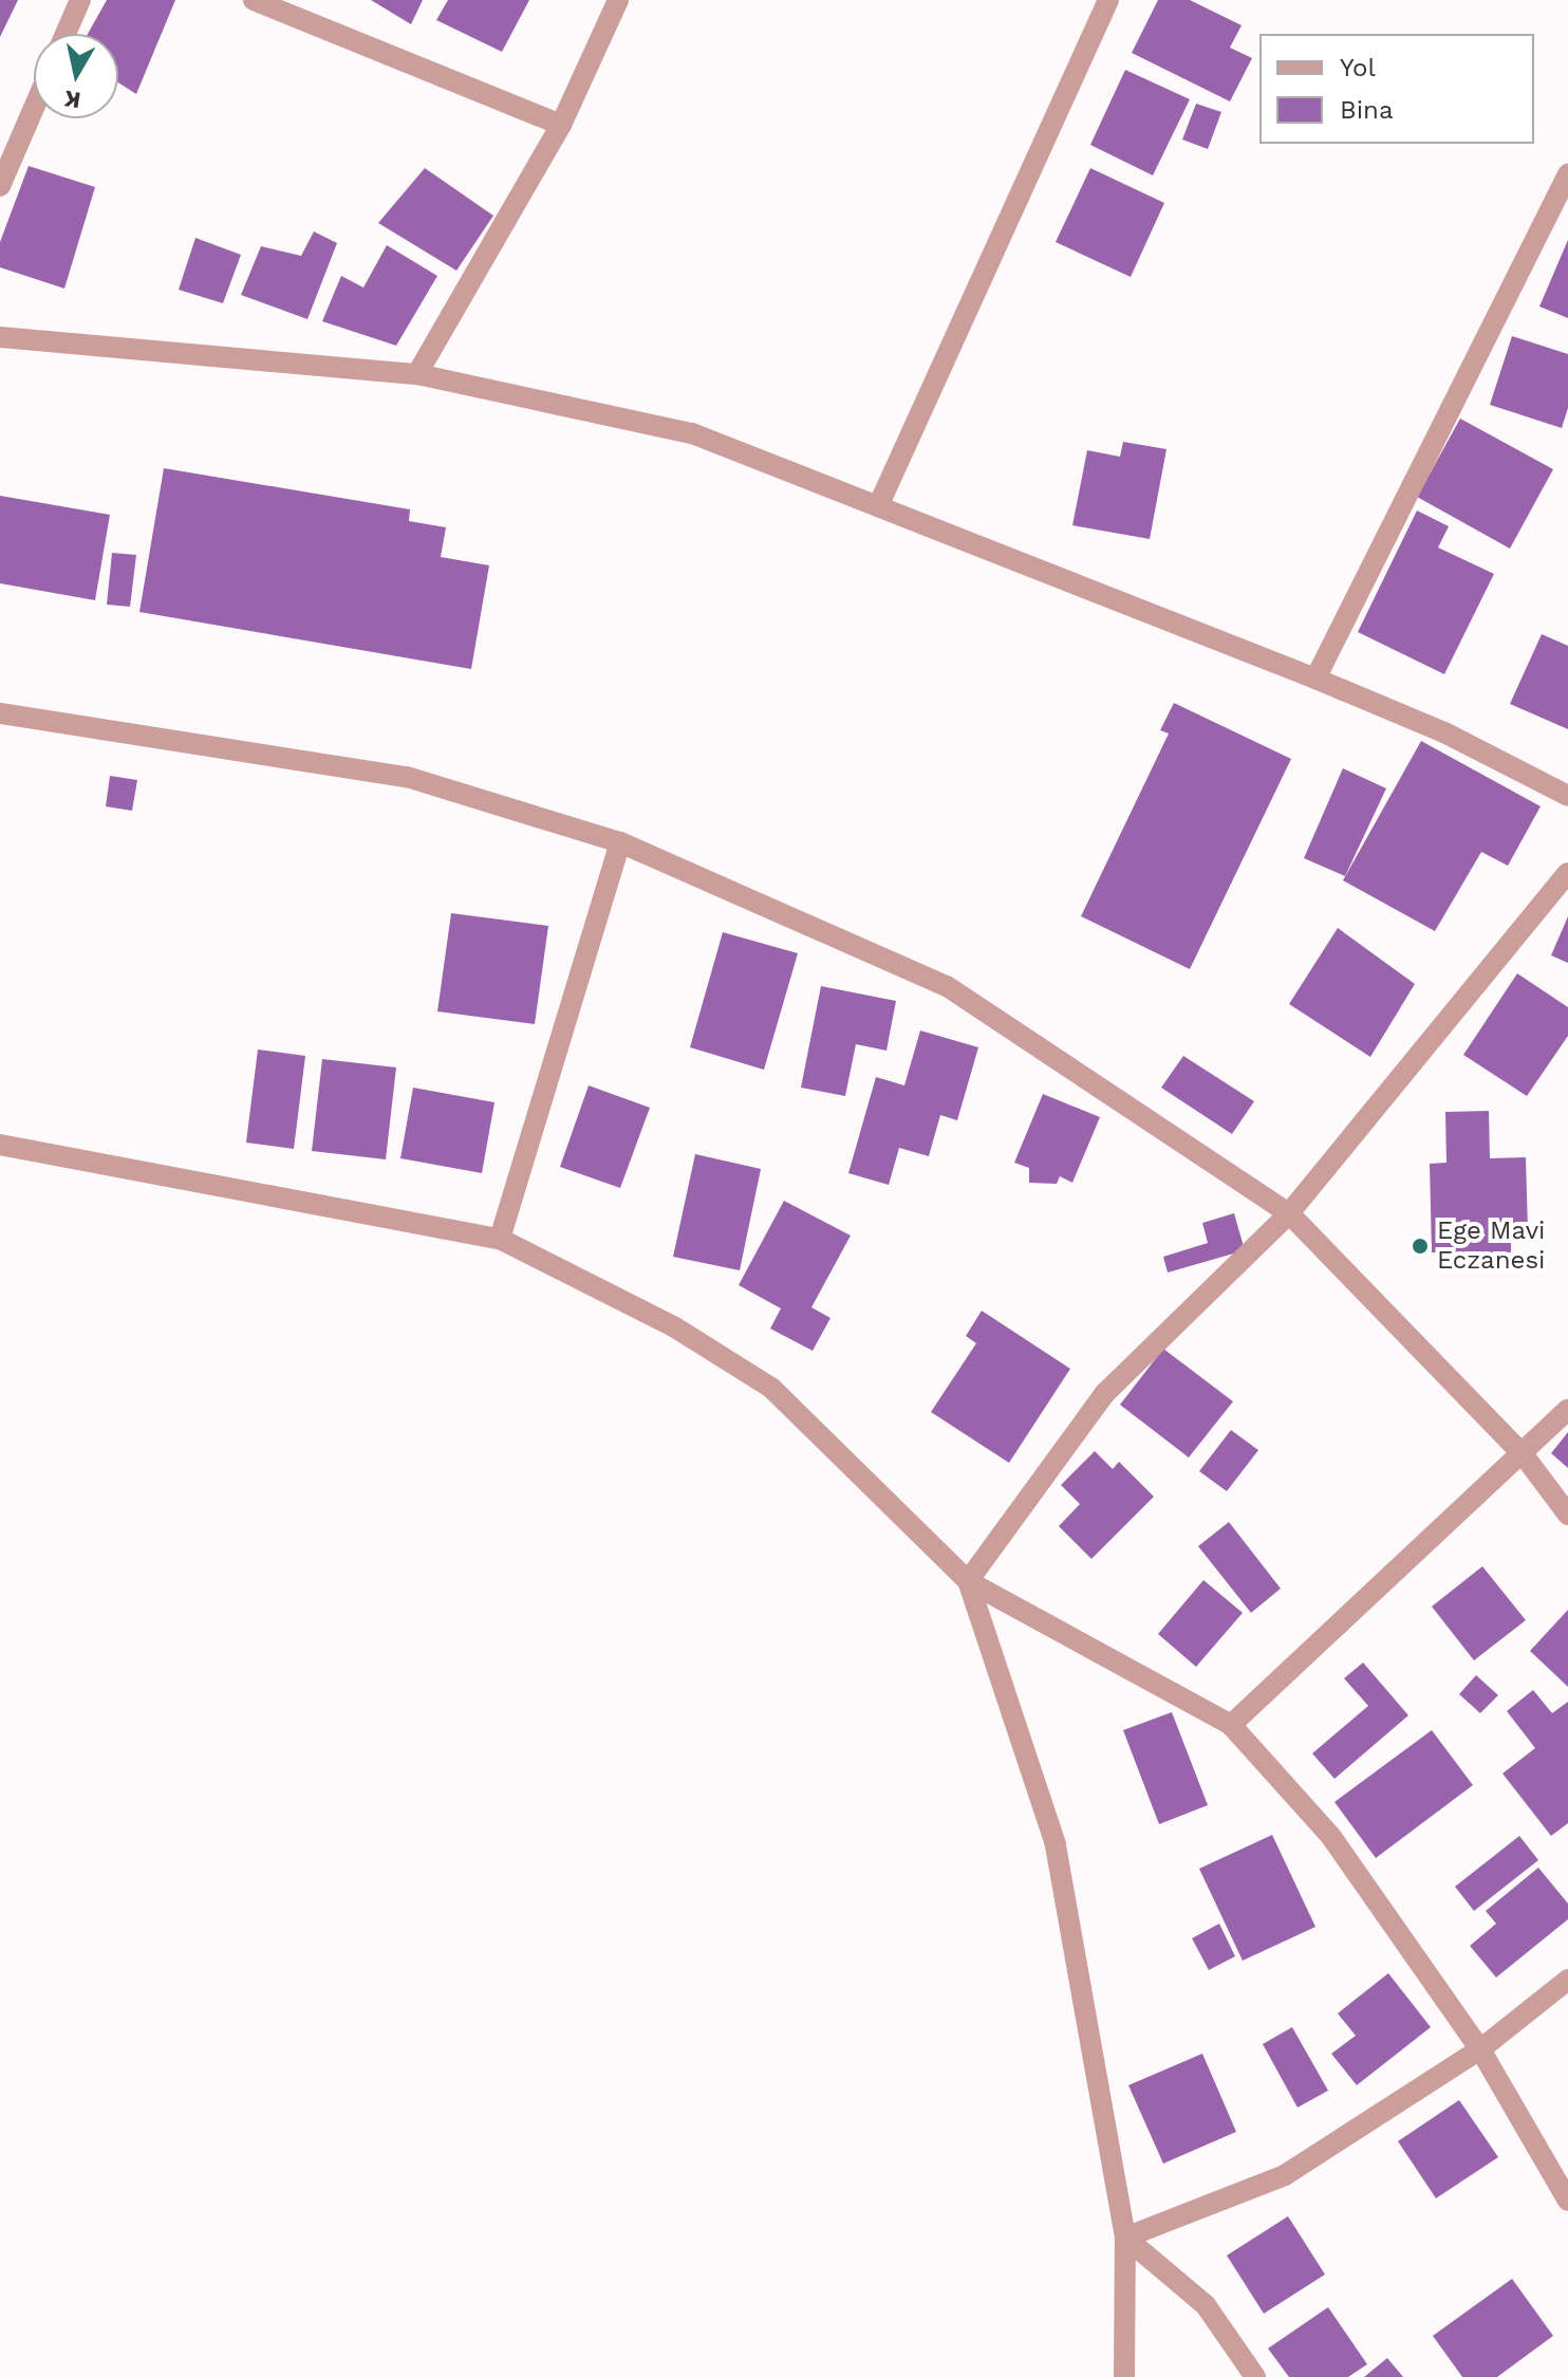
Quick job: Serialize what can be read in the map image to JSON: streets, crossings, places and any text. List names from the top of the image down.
{
  "places": ["Ege Mavi Eczanesi"],
  "legend": ["Yol", "Bina"],
  "north": "bottom"
}
